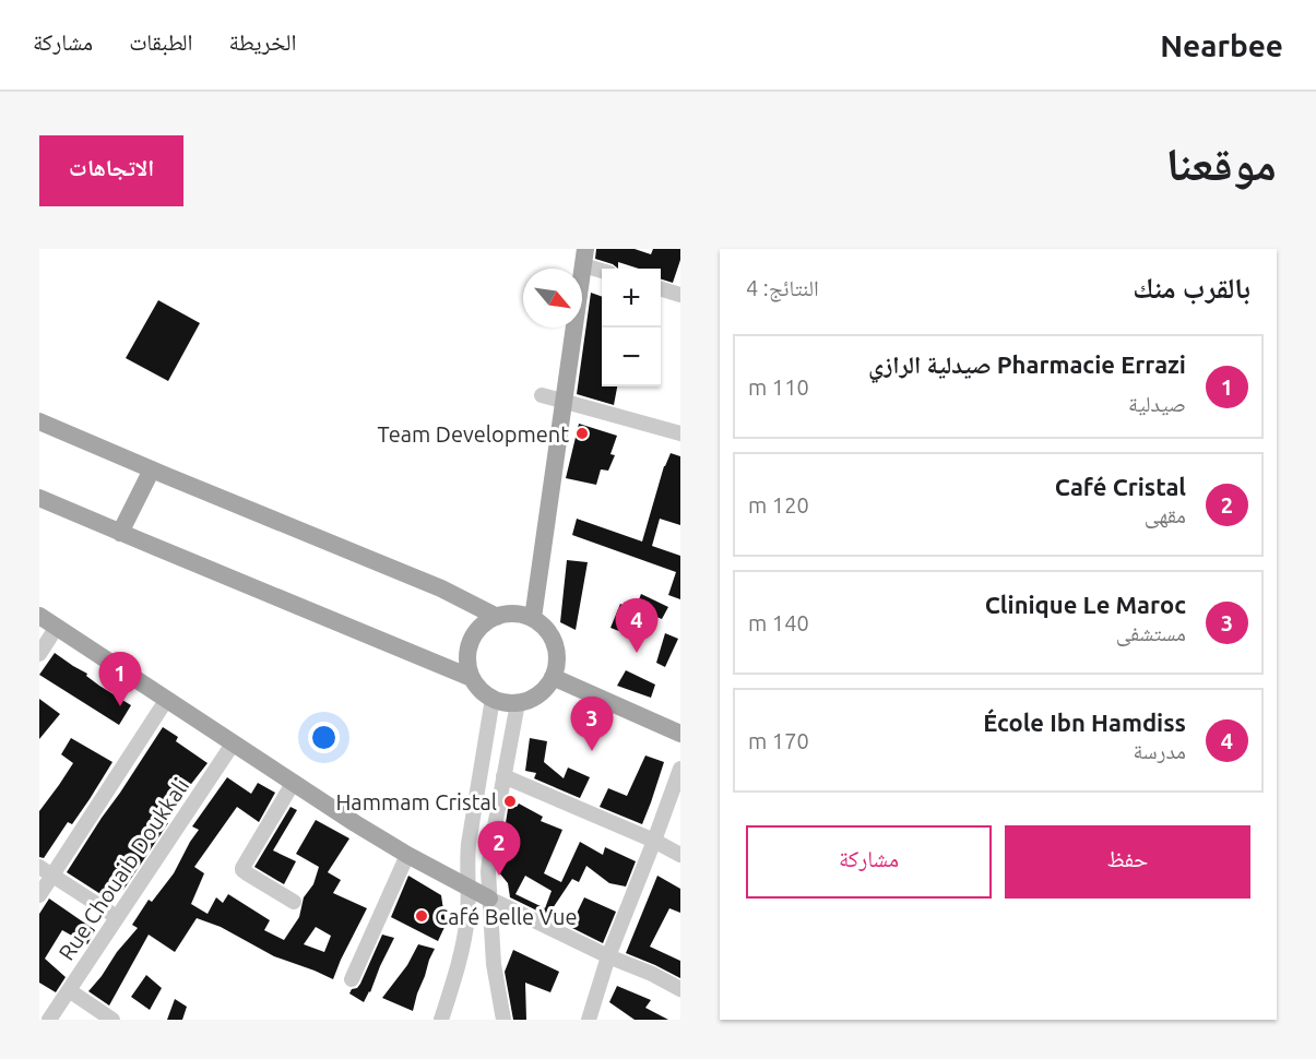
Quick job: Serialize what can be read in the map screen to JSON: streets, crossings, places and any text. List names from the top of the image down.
{
  "streets": {
    "street": ["Rue Chouaib Doukkali"]
  },
  "places": ["Team Development", "Hammam Cristal", "Café Belle Vue"],
  "north": "bottom right",
  "page": {
    "header": "Nearbee",
    "nav": ["الخريطة", "الطبقات", "مشاركة"],
    "title": "موقعنا",
    "buttons": [
      "الاتجاهات",
      ["حفظ", "مشاركة"]
    ],
    "heading": ["بالقرب منك", "النتائج: 4"],
    "map_buttons": ["+", "−"],
    "list": [
      {
        "mark": "1",
        "name": "Pharmacie Errazi صيدلية الرازي",
        "note": "صيدلية",
        "value": "110 m"
      },
      {
        "mark": "2",
        "name": "Café Cristal",
        "note": "مقهى",
        "value": "120 m"
      },
      {
        "mark": "3",
        "name": "Clinique Le Maroc",
        "note": "مستشفى",
        "value": "140 m"
      },
      {
        "mark": "4",
        "name": "École Ibn Hamdiss",
        "note": "مدرسة",
        "value": "170 m"
      }
    ],
    "pins": [
      "4",
      "1",
      "3",
      "2"
    ]
  }
}
